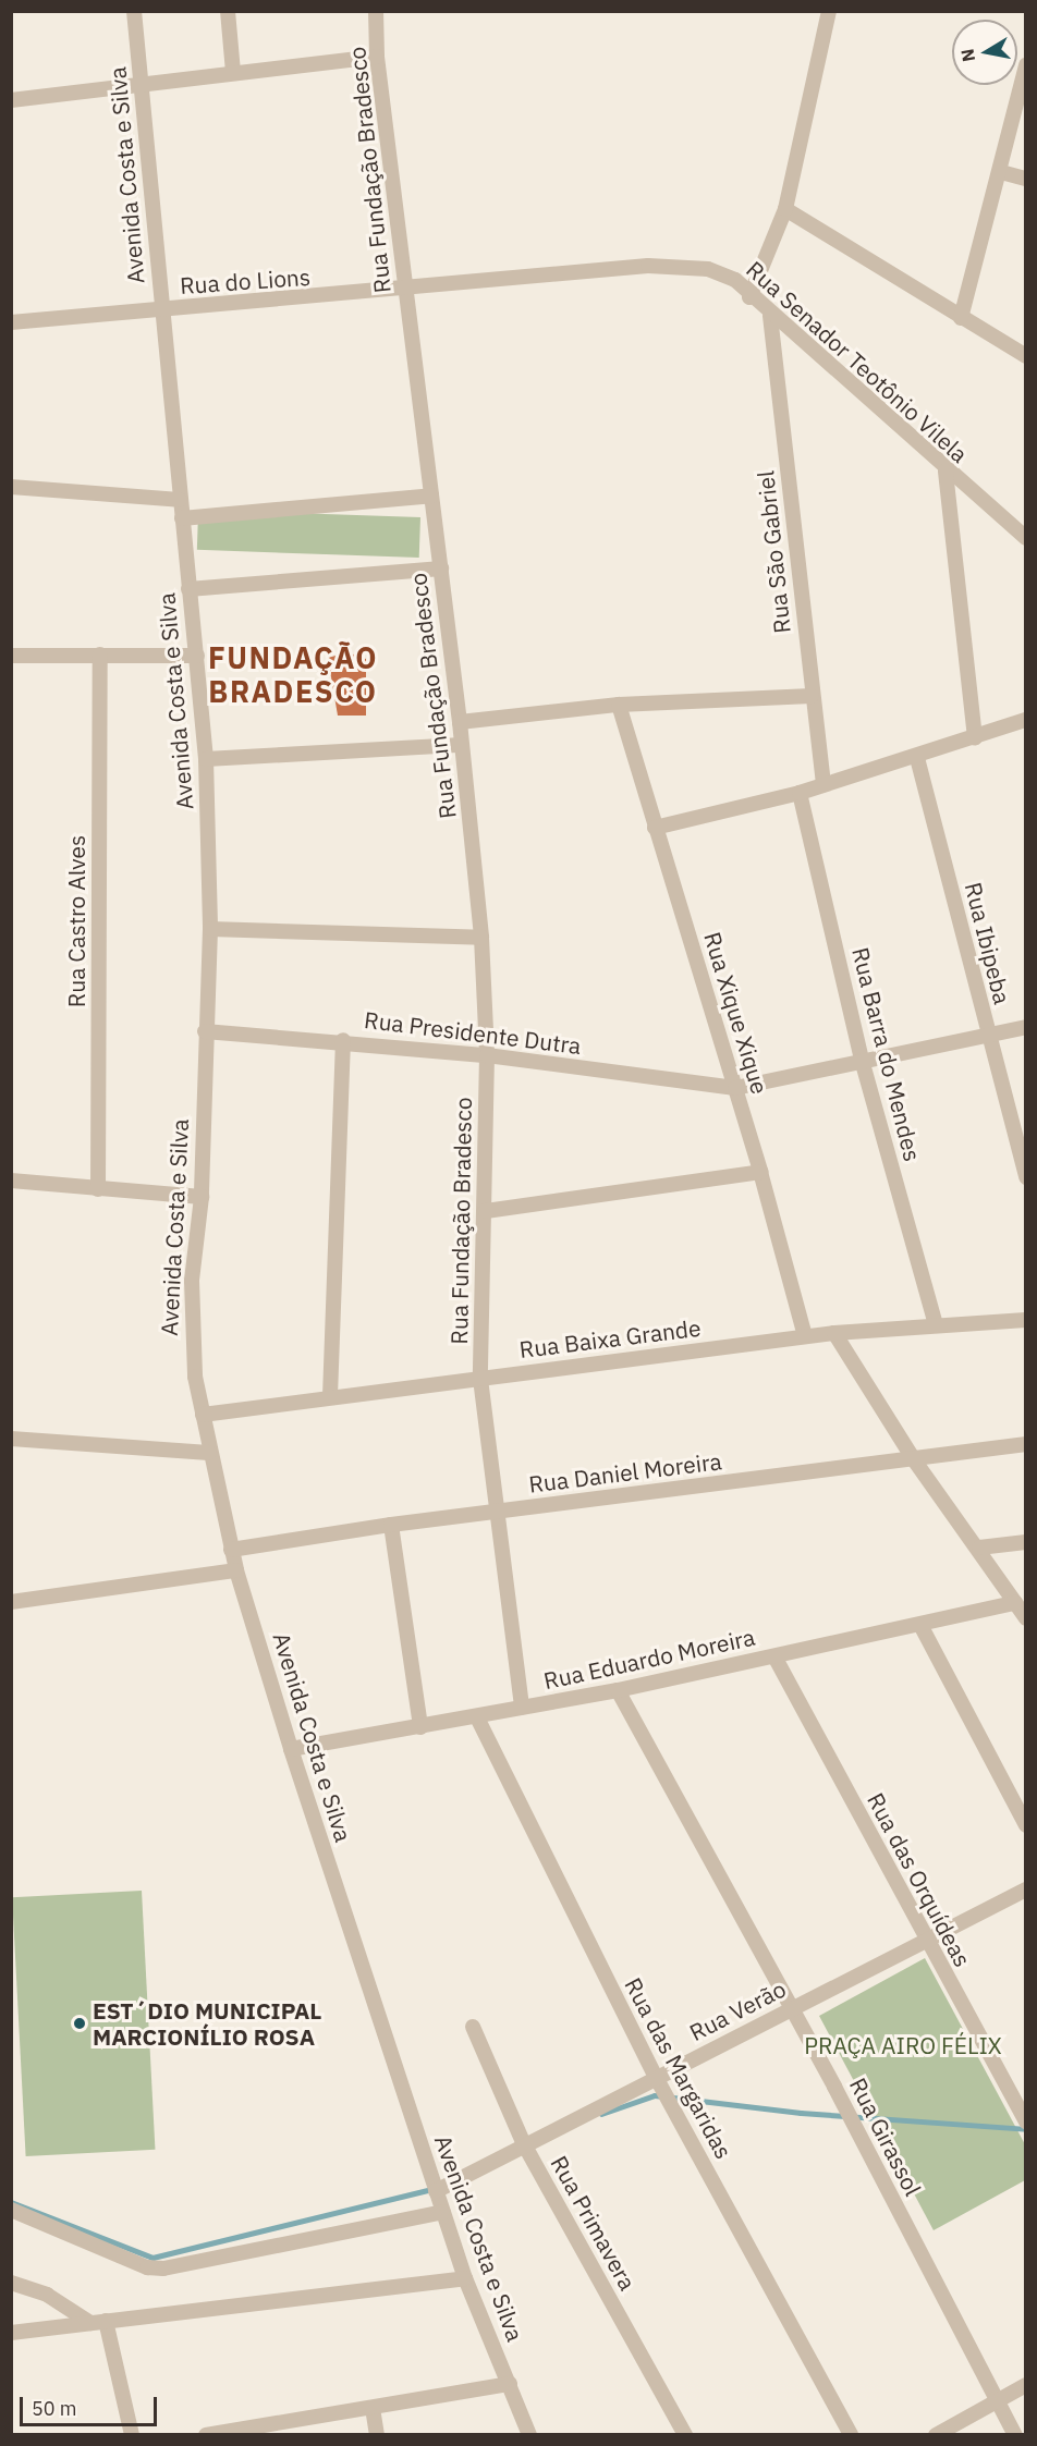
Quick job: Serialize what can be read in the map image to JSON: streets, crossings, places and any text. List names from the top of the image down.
{
  "streets": {
    "street": [
      "Rua Fundação Bradesco",
      "Avenida Costa e Silva",
      "Rua do Lions",
      "Rua Senador Teotônio Vilela",
      "Rua São Gabriel",
      "Rua Castro Alves",
      "Rua Ibipeba",
      "Rua Xique Xique",
      "Rua Presidente Dutra",
      "Rua Barra do Mendes",
      "Rua Baixa Grande",
      "Rua Daniel Moreira",
      "Rua Eduardo Moreira",
      "Rua das Orquídeas",
      "Rua Verão",
      "Rua das Margaridas",
      "Rua Girassol",
      "Rua Primavera"
    ]
  },
  "crossings": [
    ["Rua Fundação Bradesco", "Rua do Lions"],
    ["Rua Fundação Bradesco", "Rua Senador Teotônio Vilela"],
    ["Rua Fundação Bradesco", "Rua Presidente Dutra"],
    ["Rua Fundação Bradesco", "Rua Baixa Grande"],
    ["Rua Fundação Bradesco", "Rua Daniel Moreira"],
    ["Rua Fundação Bradesco", "Rua Eduardo Moreira"],
    ["Avenida Costa e Silva", "Rua do Lions"],
    ["Avenida Costa e Silva", "Rua Presidente Dutra"],
    ["Avenida Costa e Silva", "Rua Baixa Grande"],
    ["Avenida Costa e Silva", "Rua Daniel Moreira"],
    ["Avenida Costa e Silva", "Rua Eduardo Moreira"],
    ["Avenida Costa e Silva", "Rua Verão"],
    ["Rua do Lions", "Rua Senador Teotônio Vilela"],
    ["Rua Senador Teotônio Vilela", "Rua São Gabriel"],
    ["Rua Xique Xique", "Rua Presidente Dutra"],
    ["Rua Xique Xique", "Rua Baixa Grande"],
    ["Rua Barra do Mendes", "Rua Baixa Grande"],
    ["Rua Eduardo Moreira", "Rua das Orquídeas"],
    ["Rua Eduardo Moreira", "Rua das Margaridas"],
    ["Rua Eduardo Moreira", "Rua Girassol"],
    ["Rua das Orquídeas", "Rua Verão"],
    ["Rua Verão", "Rua das Margaridas"],
    ["Rua Verão", "Rua Girassol"],
    ["Rua Verão", "Rua Primavera"]
  ],
  "districts": ["FUNDAÇÃO BRADESCO"],
  "parks": ["PRAÇA AIRO FÉLIX"],
  "places": ["EST´DIO MUNICIPAL MARCIONÍLIO ROSA"],
  "scale_bar": "50 m",
  "north": "left"
}
